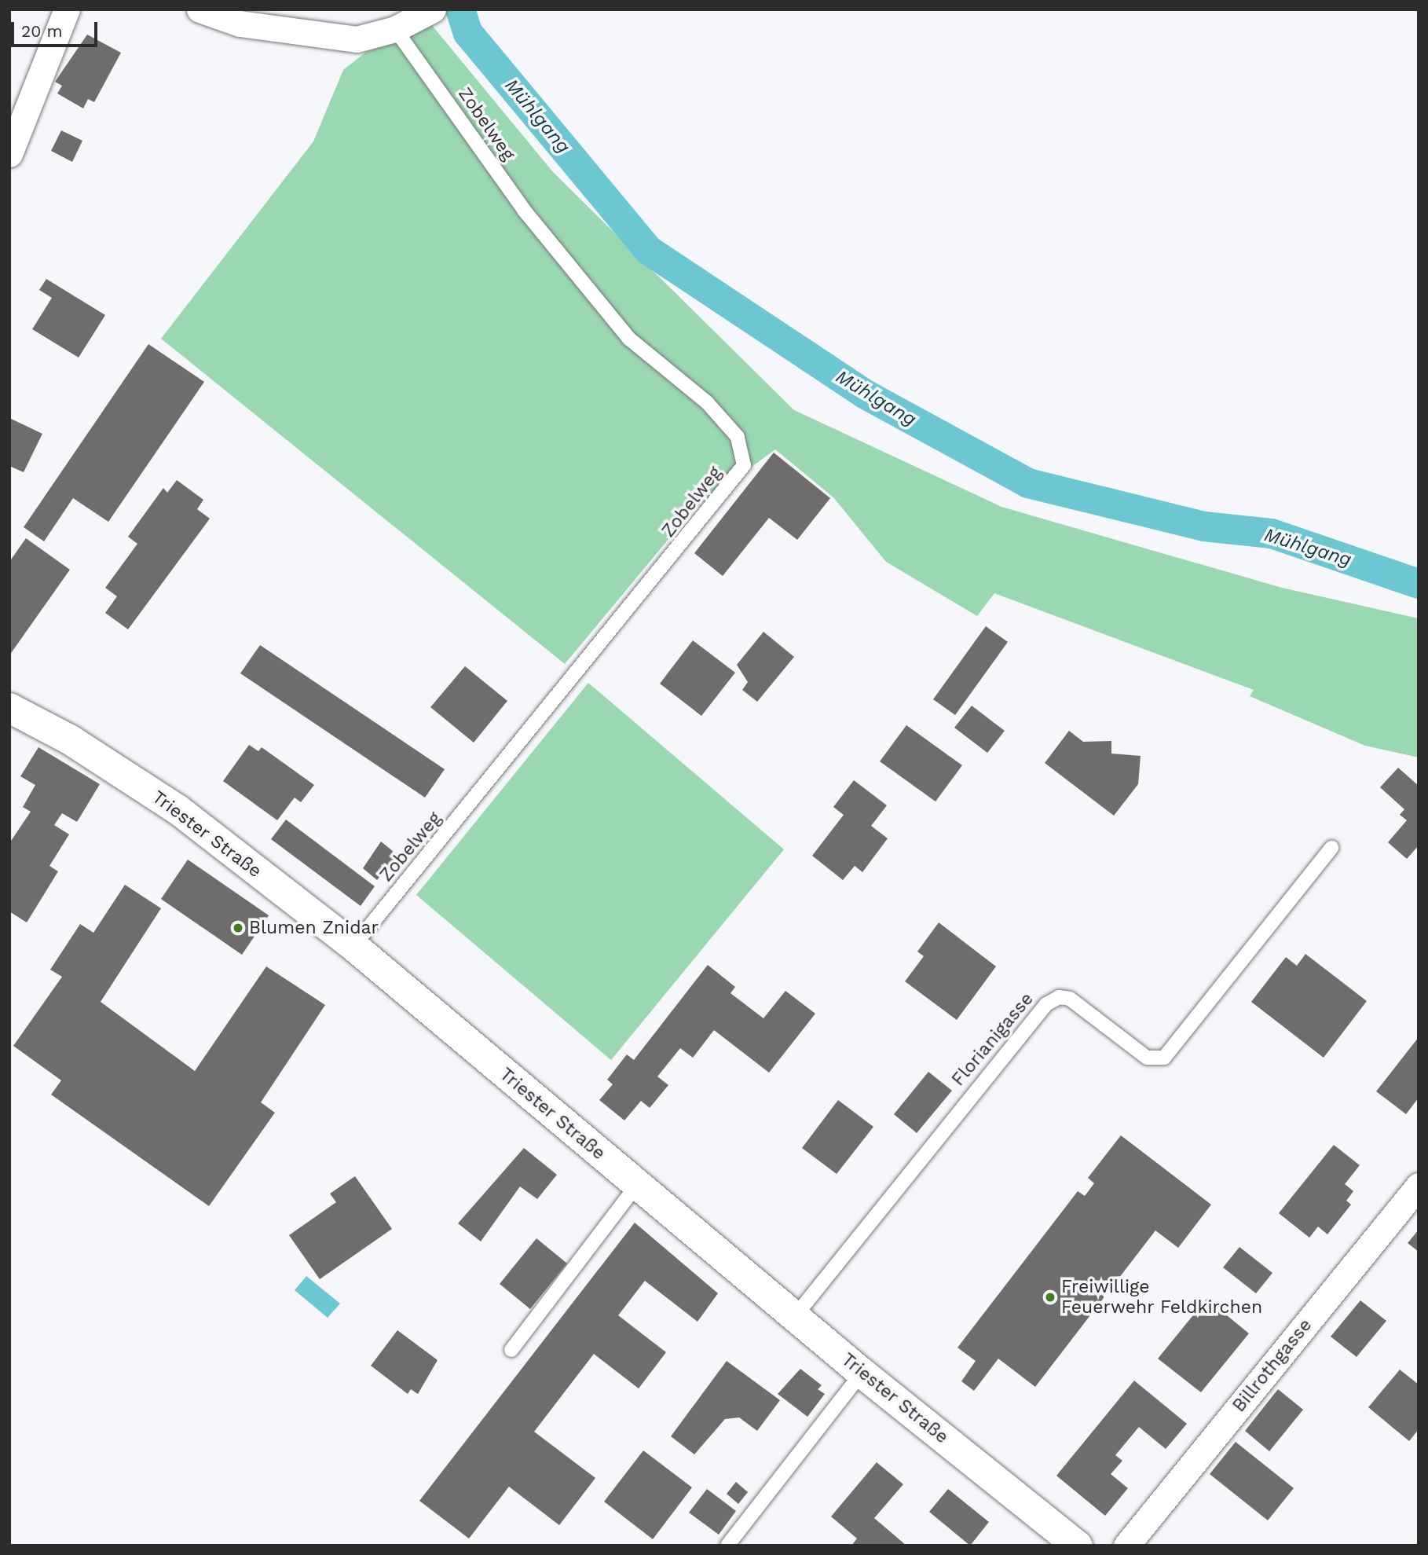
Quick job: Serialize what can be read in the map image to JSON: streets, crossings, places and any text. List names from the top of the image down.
{
  "streets": {
    "main road": ["Triester Straße"],
    "street": ["Billrothgasse"],
    "lane": ["Zobelweg", "Florianigasse"]
  },
  "crossings": [
    ["Zobelweg", "Triester Straße"],
    ["Triester Straße", "Florianigasse"]
  ],
  "water": ["Mühlgang"],
  "places": ["Blumen Znidar", "Freiwillige Feuerwehr Feldkirchen"],
  "scale_bar": "20 m"
}
